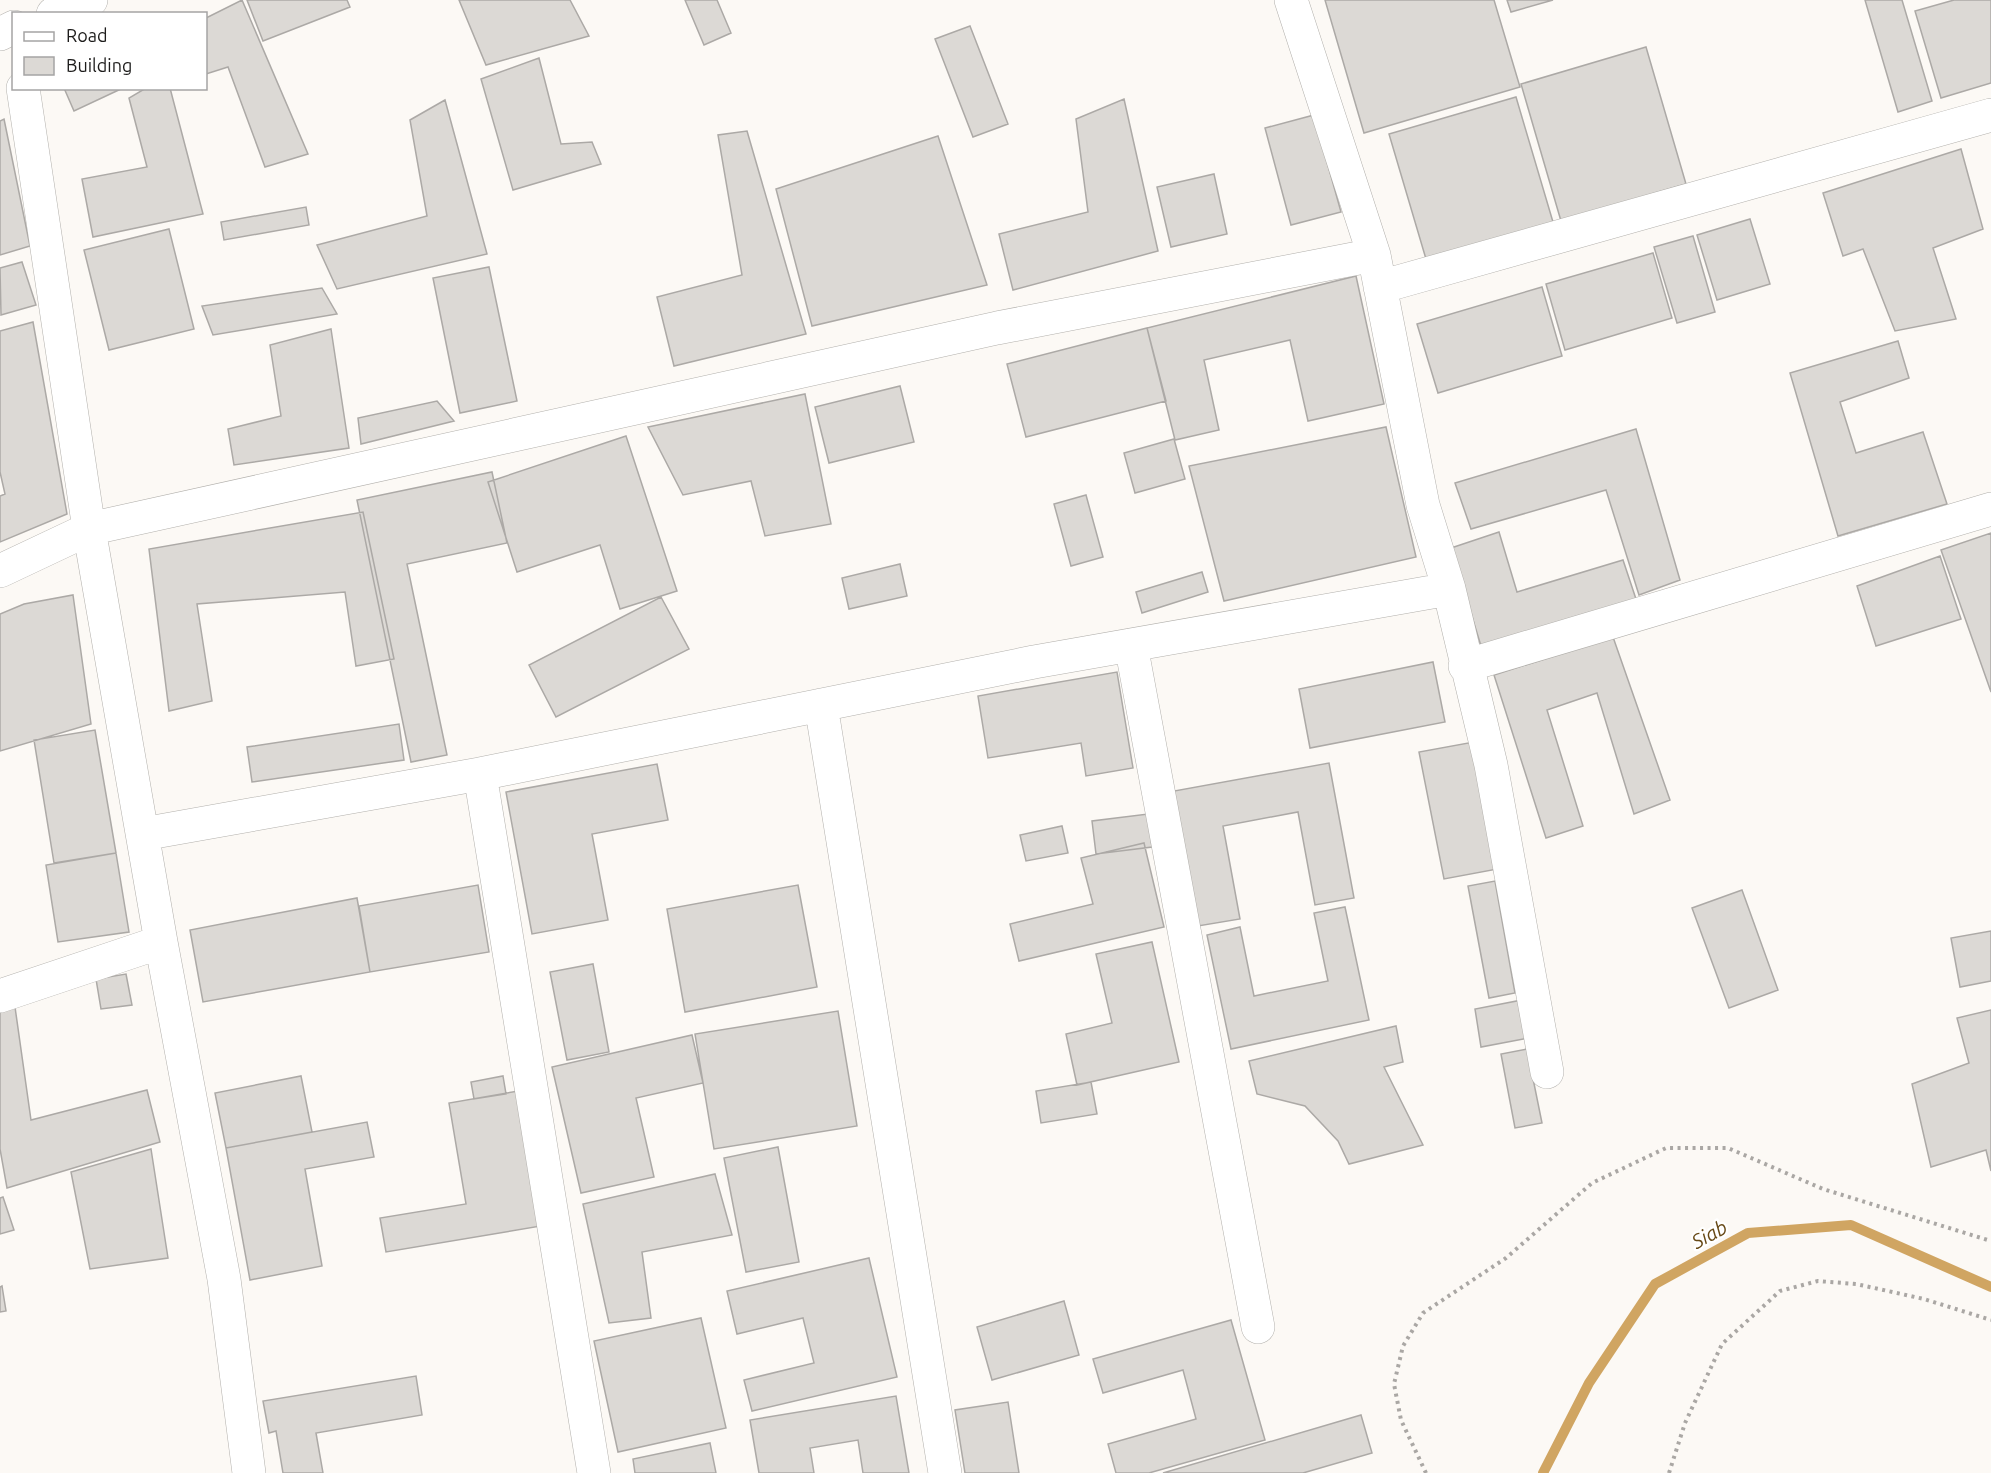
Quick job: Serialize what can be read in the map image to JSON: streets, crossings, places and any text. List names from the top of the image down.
{
  "water": ["Siab"],
  "legend": ["Road", "Building"]
}
